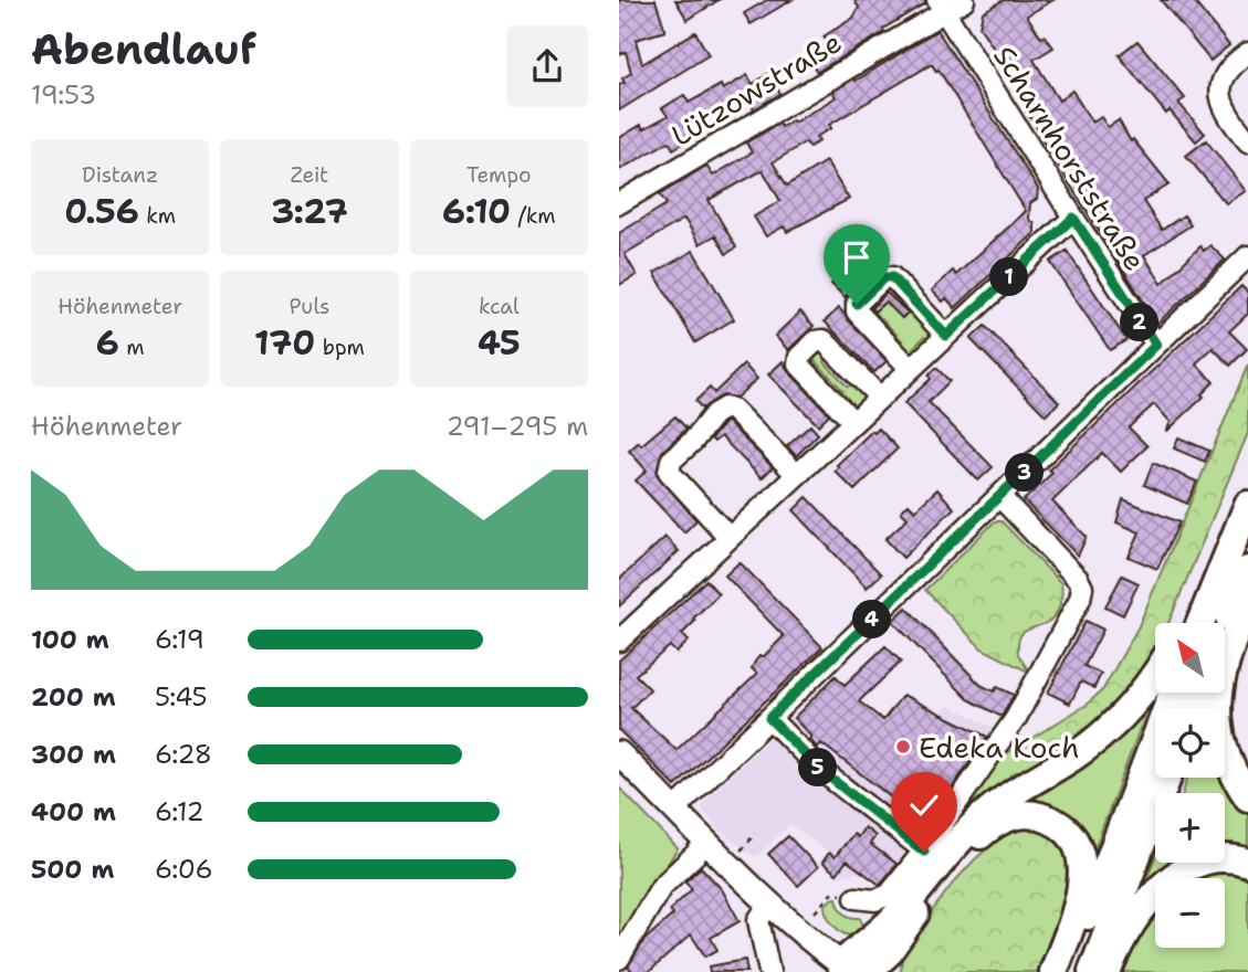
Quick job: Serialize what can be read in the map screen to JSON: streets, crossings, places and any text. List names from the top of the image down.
{
  "streets": {
    "street": ["Lützowstraße", "Scharnhorststraße"]
  },
  "crossings": [
    ["Lützowstraße", "Scharnhorststraße"]
  ],
  "places": ["Edeka Koch"],
  "north": "top left",
  "page": {
    "heading": ["Abendlauf", "19:53"],
    "stats": [
      ["Distanz", "0.56 km"],
      ["Zeit", "3:27"],
      ["Tempo", "6:10 /km"],
      ["Höhenmeter", "6 m"],
      ["Puls", "170 bpm"],
      ["kcal", "45"]
    ],
    "pins": [
      "1",
      "2",
      "3",
      "4",
      "5"
    ],
    "chart": ["Höhenmeter", "291–295 m"],
    "list": [
      {
        "name": "100 m",
        "note": "6:19"
      },
      {
        "name": "200 m",
        "note": "5:45"
      },
      {
        "name": "300 m",
        "note": "6:28"
      },
      {
        "name": "400 m",
        "note": "6:12"
      },
      {
        "name": "500 m",
        "note": "6:06"
      }
    ],
    "map_buttons": ["+", "−"]
  }
}
